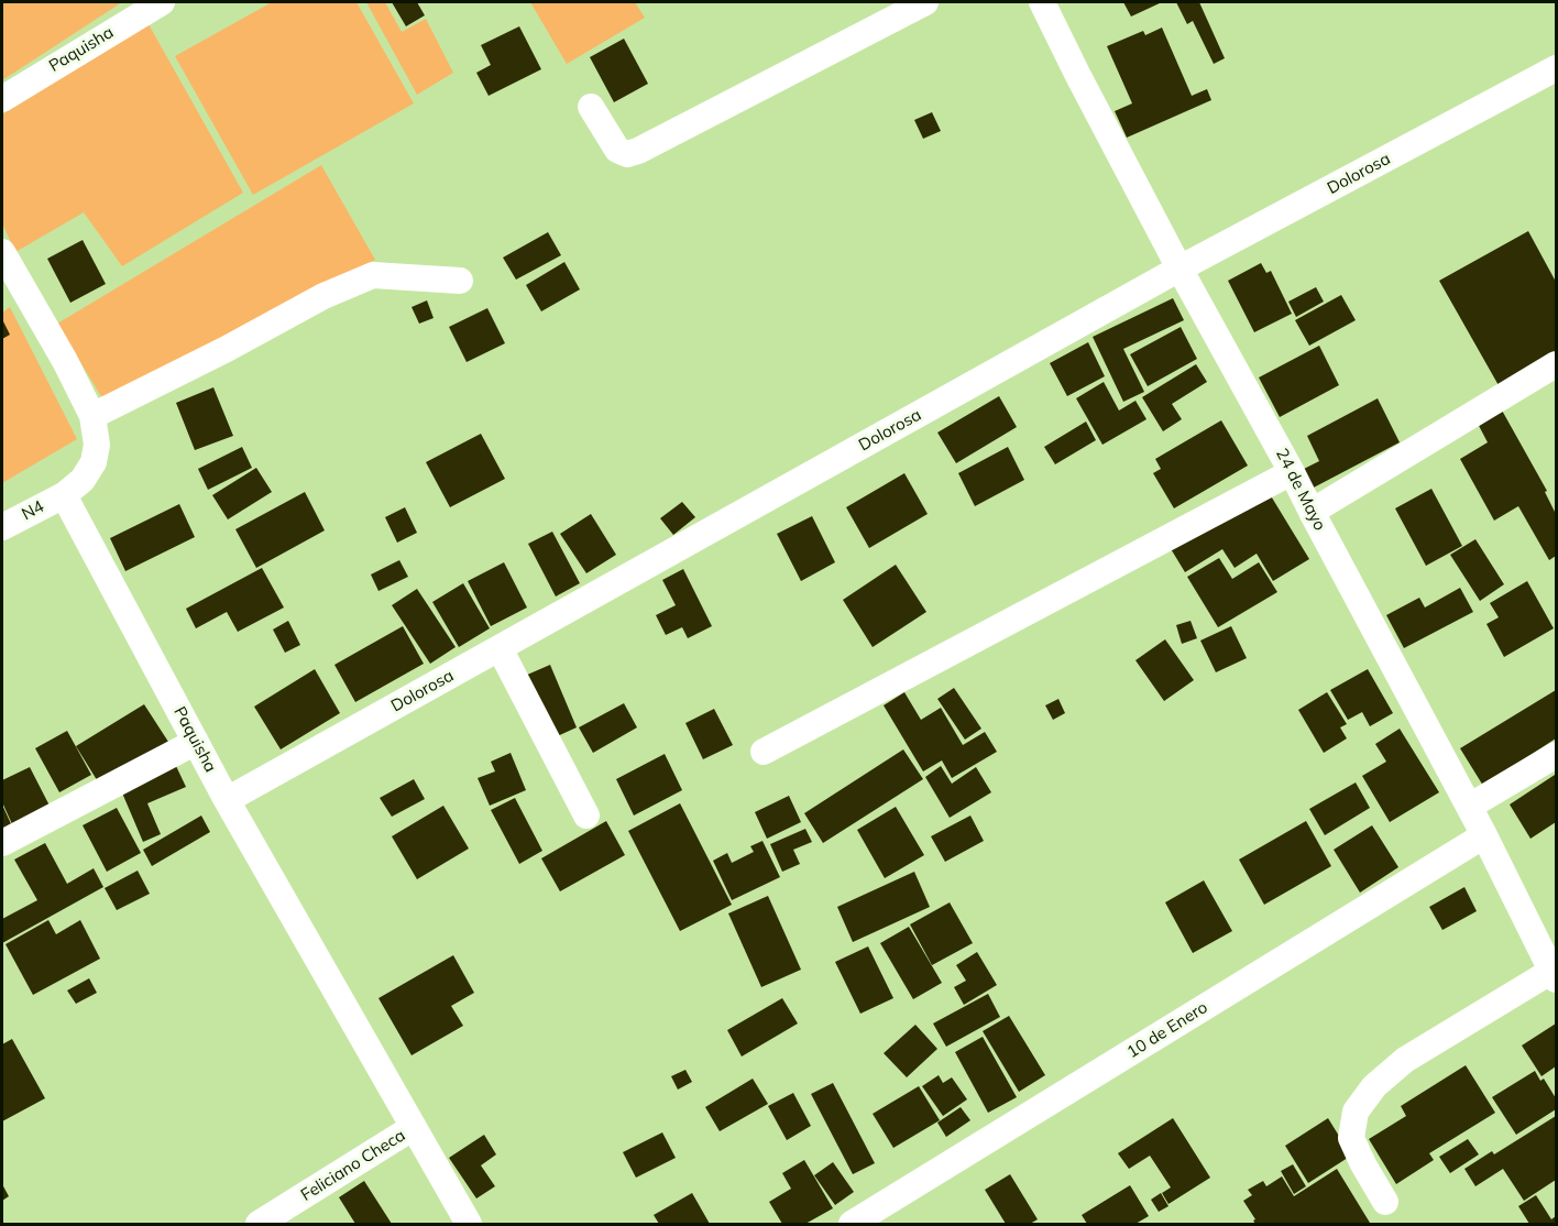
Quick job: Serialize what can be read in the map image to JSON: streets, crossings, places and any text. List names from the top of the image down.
{
  "streets": {
    "street": [
      "Paquisha",
      "Dolorosa",
      "24 de Mayo",
      "N4",
      "10 de Enero",
      "Feliciano Checa"
    ]
  },
  "crossings": [
    ["Paquisha", "Dolorosa"],
    ["Paquisha", "N4"],
    ["Paquisha", "Feliciano Checa"],
    ["Dolorosa", "24 de Mayo"],
    ["24 de Mayo", "10 de Enero"]
  ]
}
